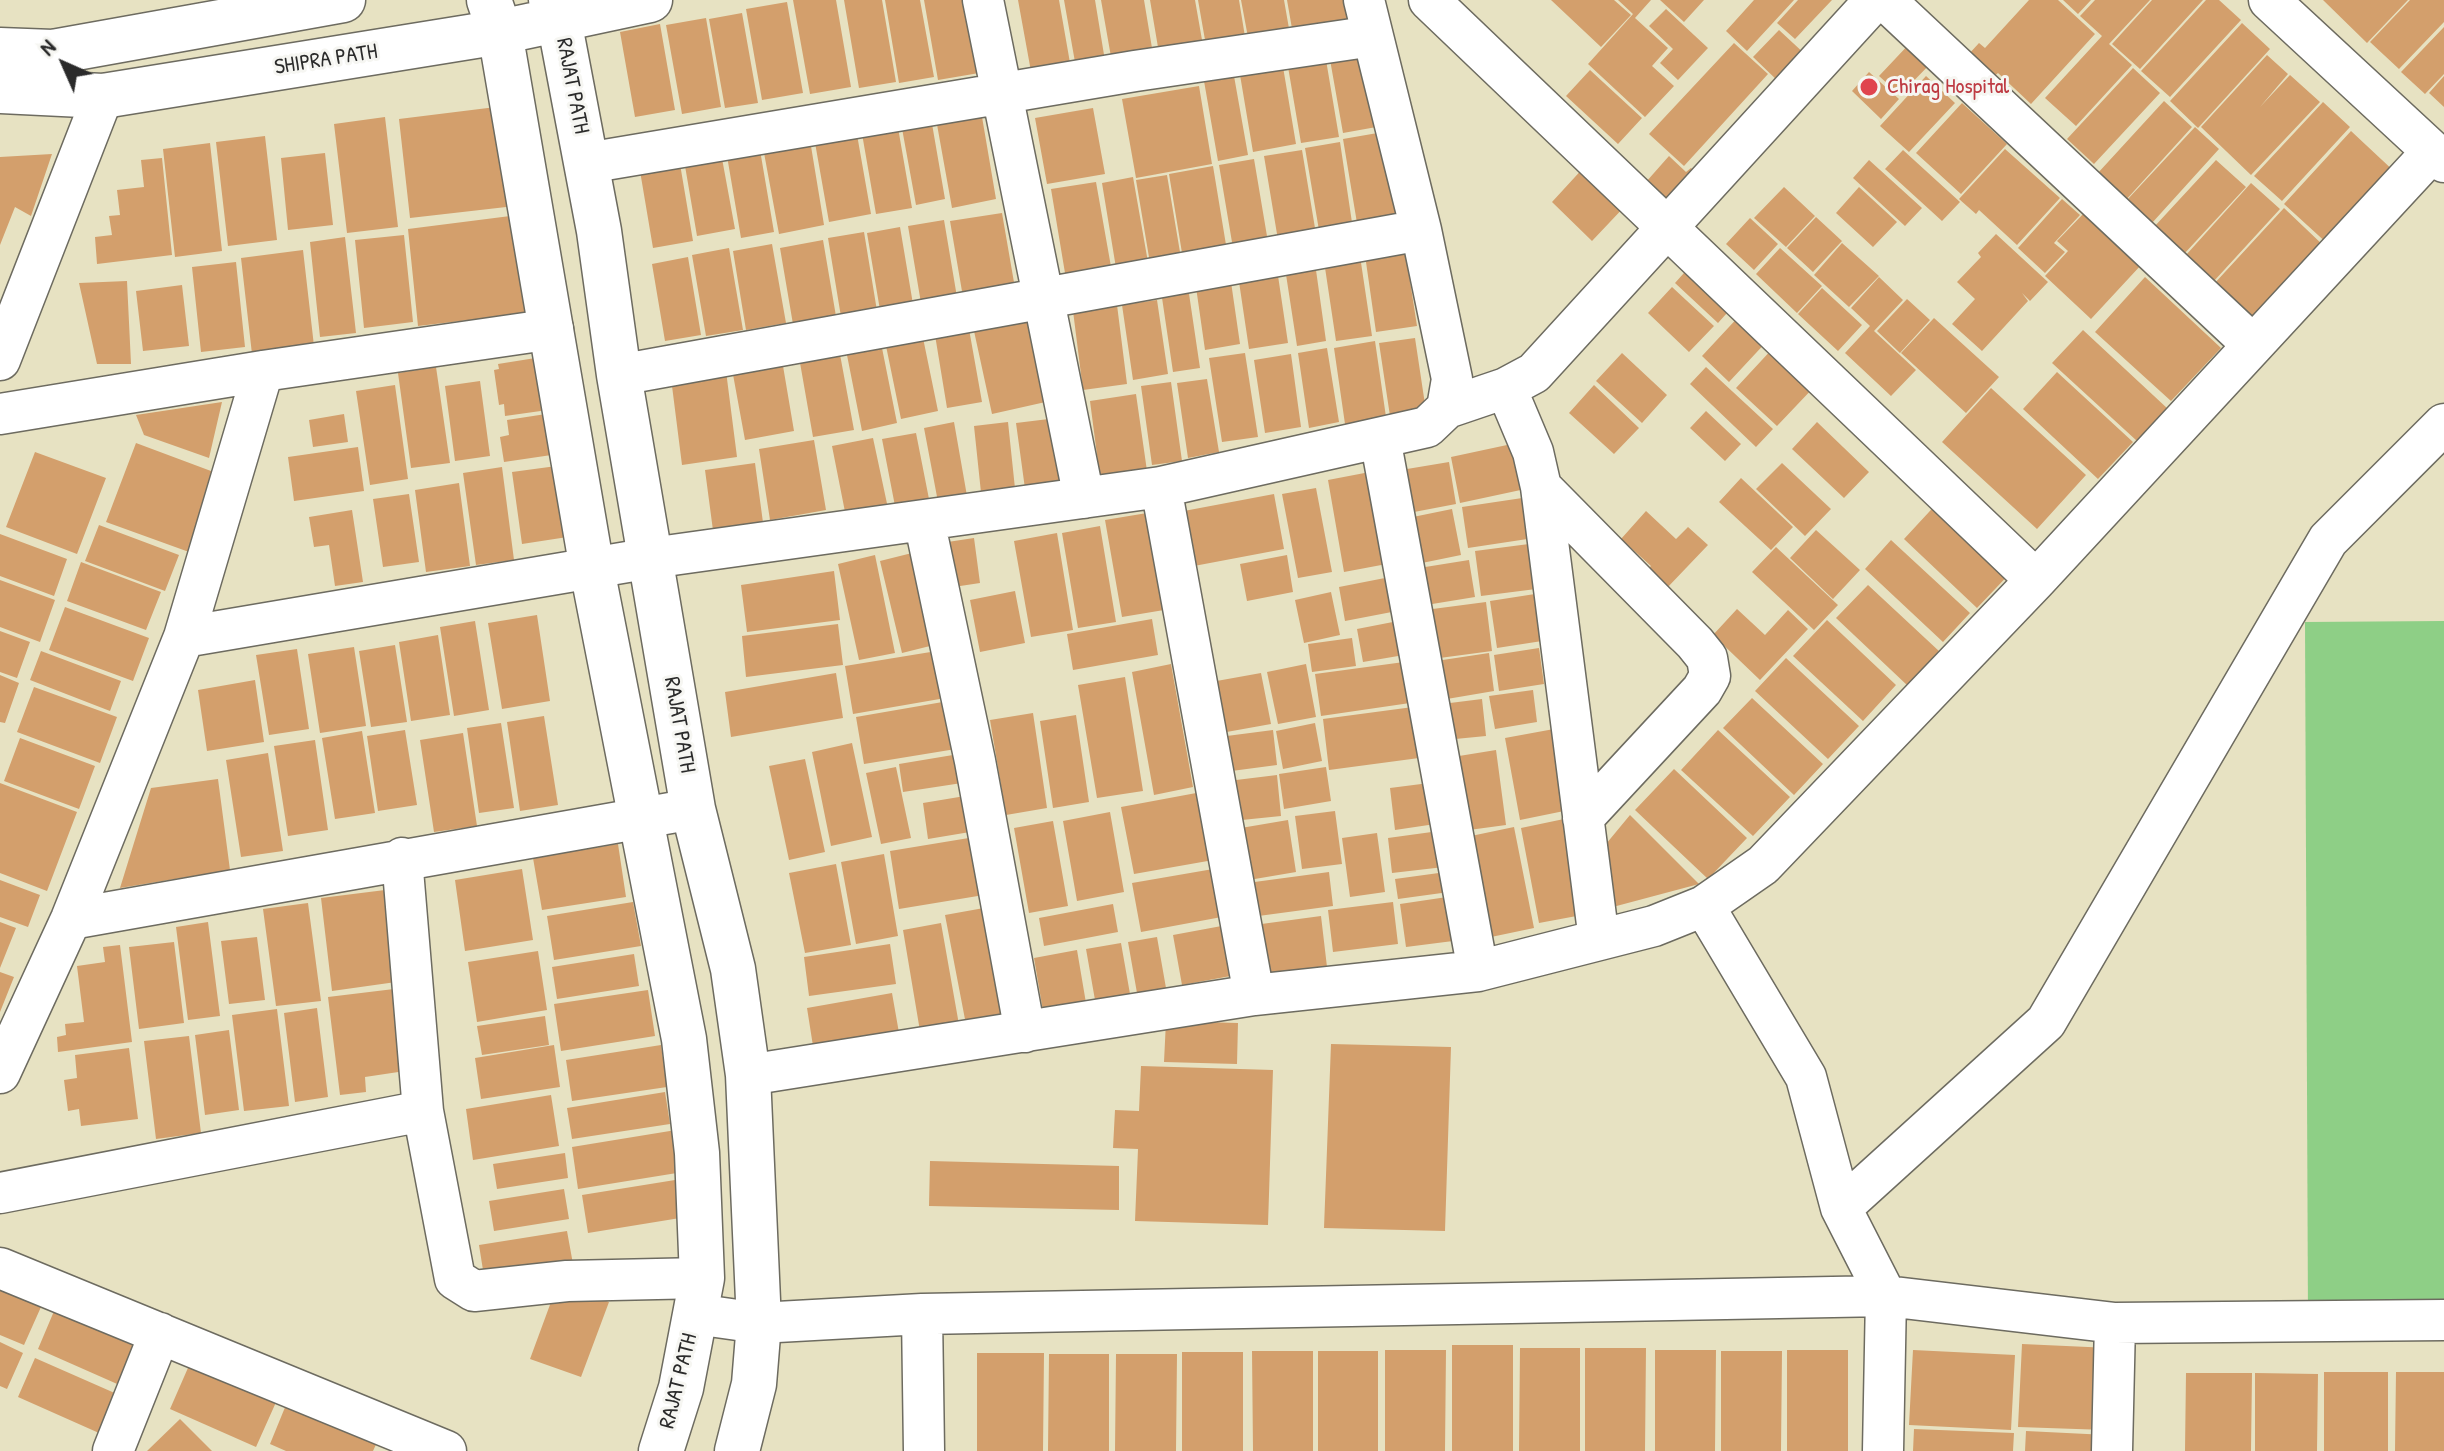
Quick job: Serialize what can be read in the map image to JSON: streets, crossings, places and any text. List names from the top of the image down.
{
  "streets": {
    "street": ["SHIPRA PATH", "RAJAT PATH"]
  },
  "crossings": [
    ["SHIPRA PATH", "RAJAT PATH"]
  ],
  "places": ["Chirag Hospital"],
  "north": "top left"
}
